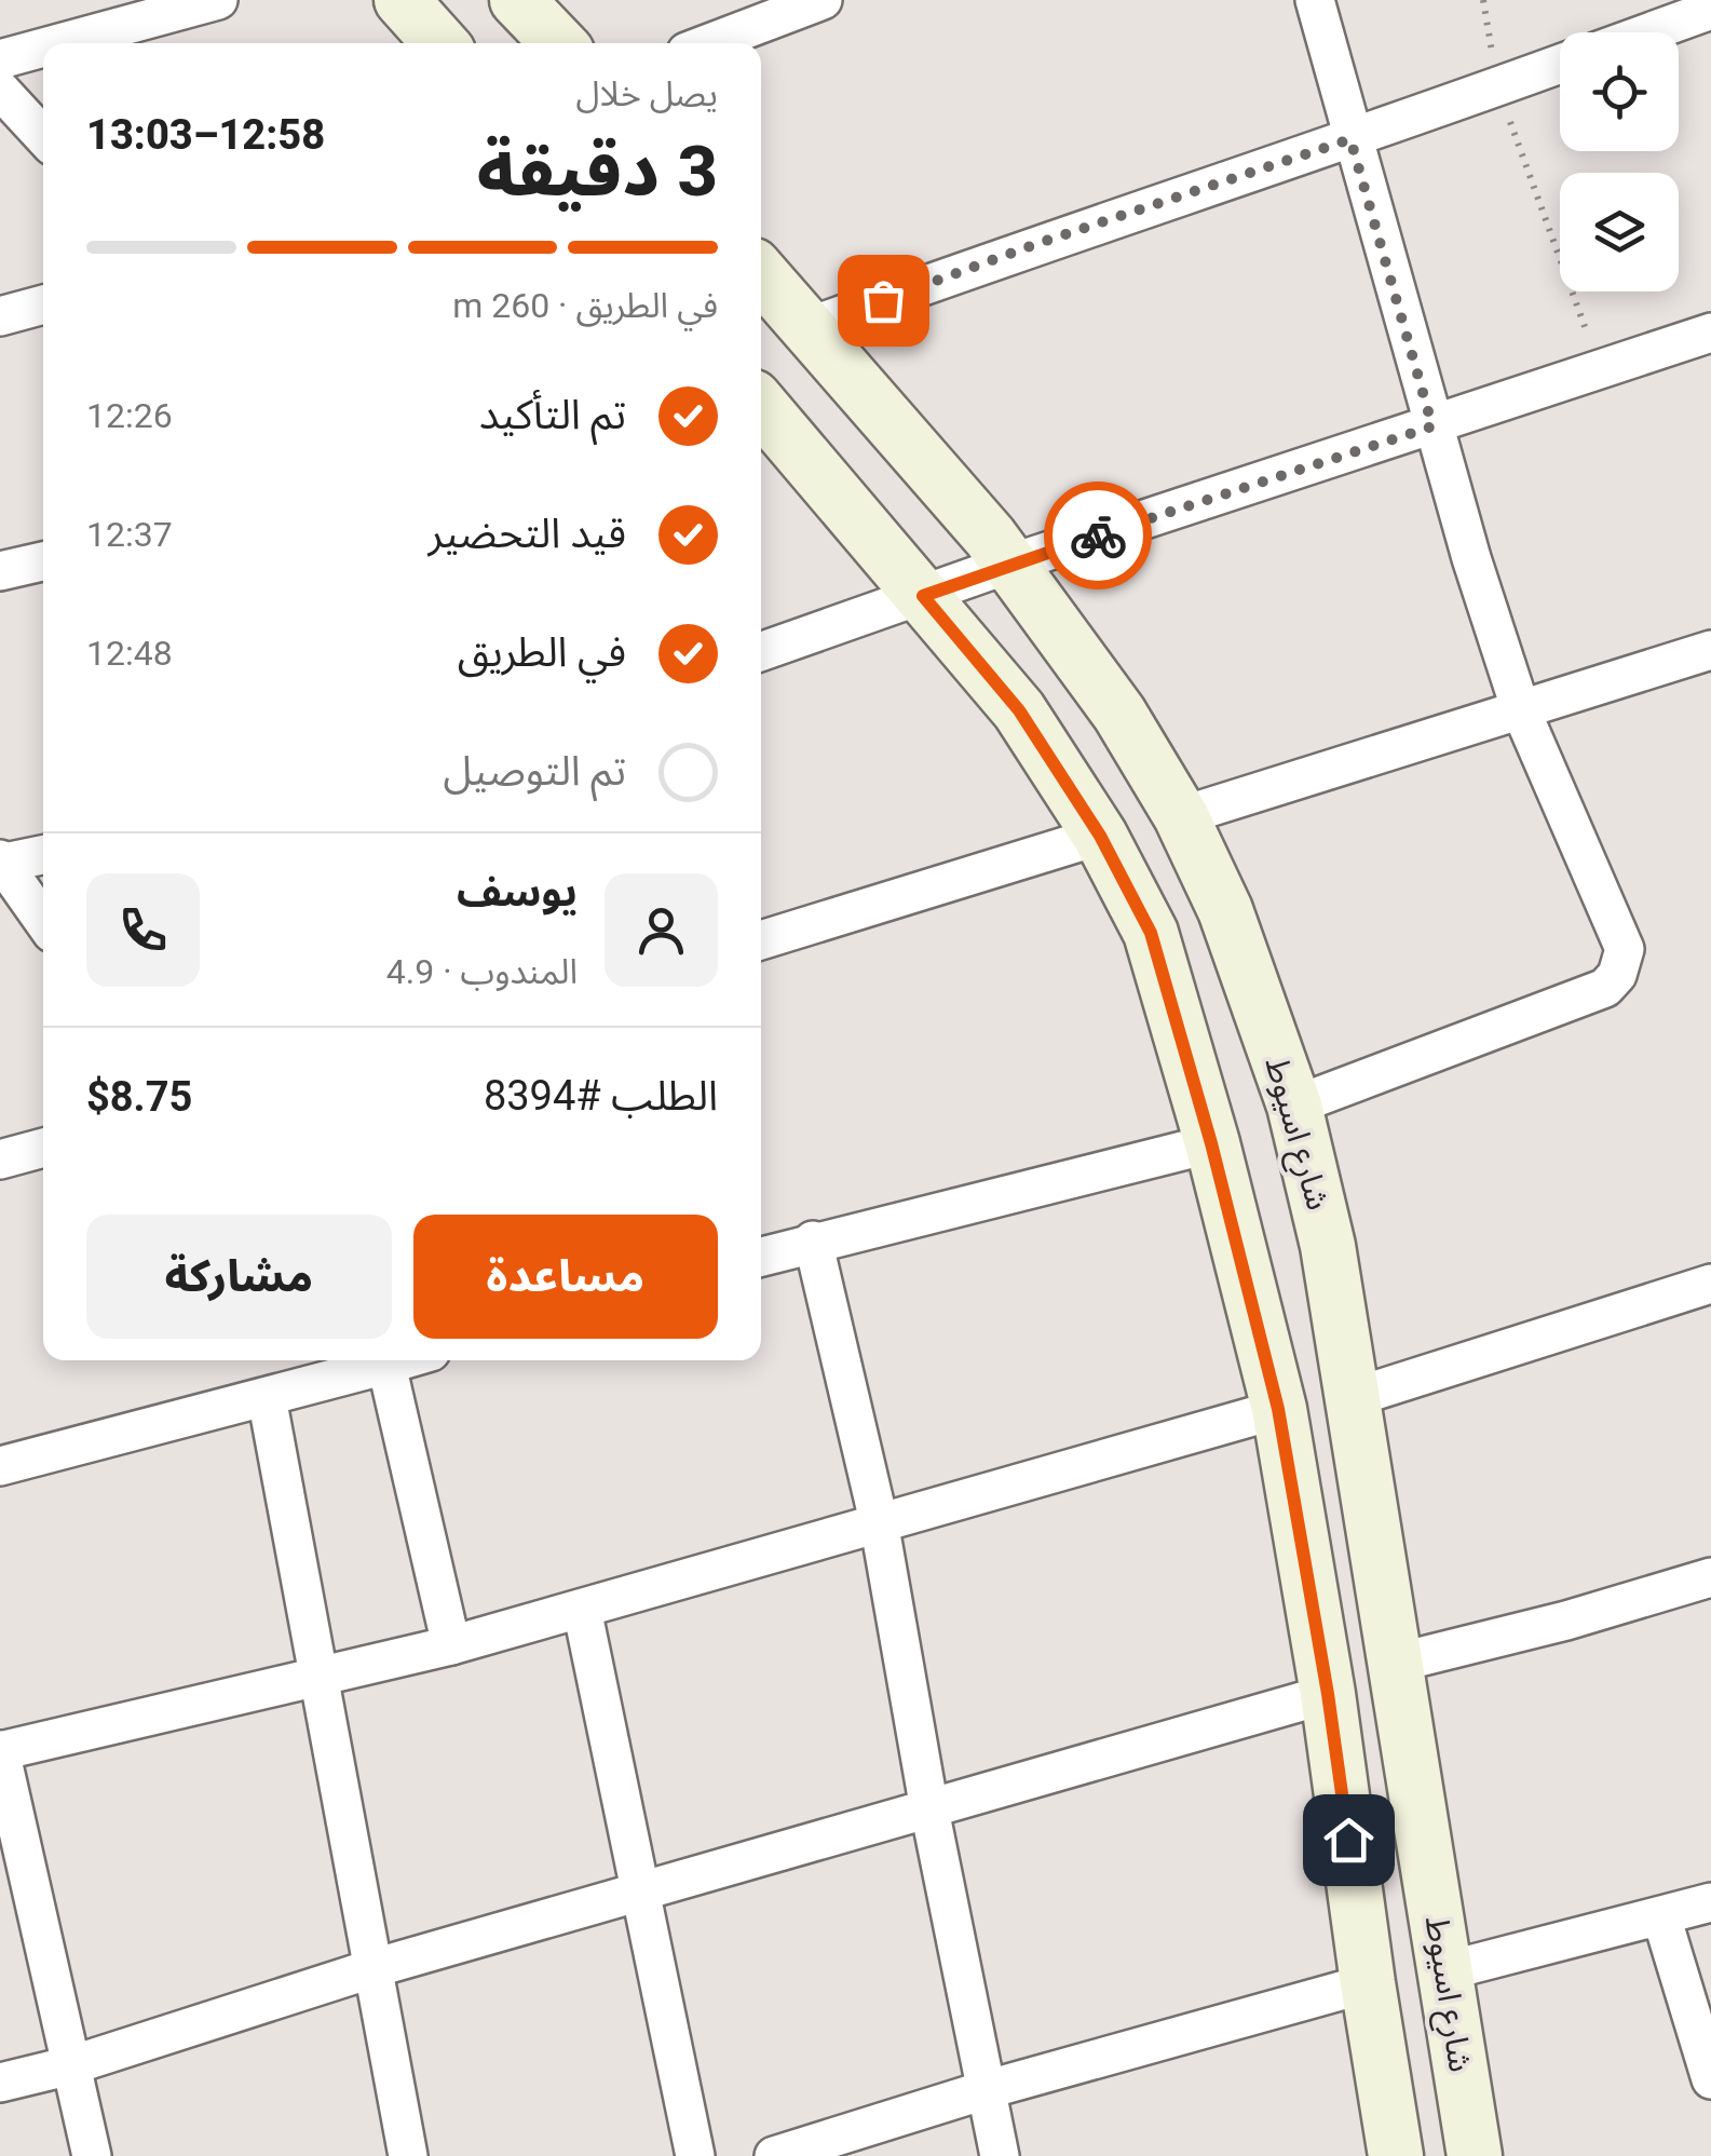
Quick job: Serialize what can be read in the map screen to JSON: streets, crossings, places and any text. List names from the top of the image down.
{
  "streets": {
    "street": ["شارع اسيوط"]
  },
  "page": {
    "heading": ["3 دقيقة", "يصل خلال", "12:58–13:03"],
    "panel": [
      "يوسف",
      "المندوب · 4.9",
      "الطلب #8394",
      "$8.75"
    ],
    "bar": "في الطريق · 260 m",
    "list": [
      ["تم التأكيد", "12:26"],
      ["قيد التحضير", "12:37"],
      ["في الطريق", "12:48"],
      "تم التوصيل"
    ],
    "buttons": ["مساعدة", "مشاركة"]
  }
}
